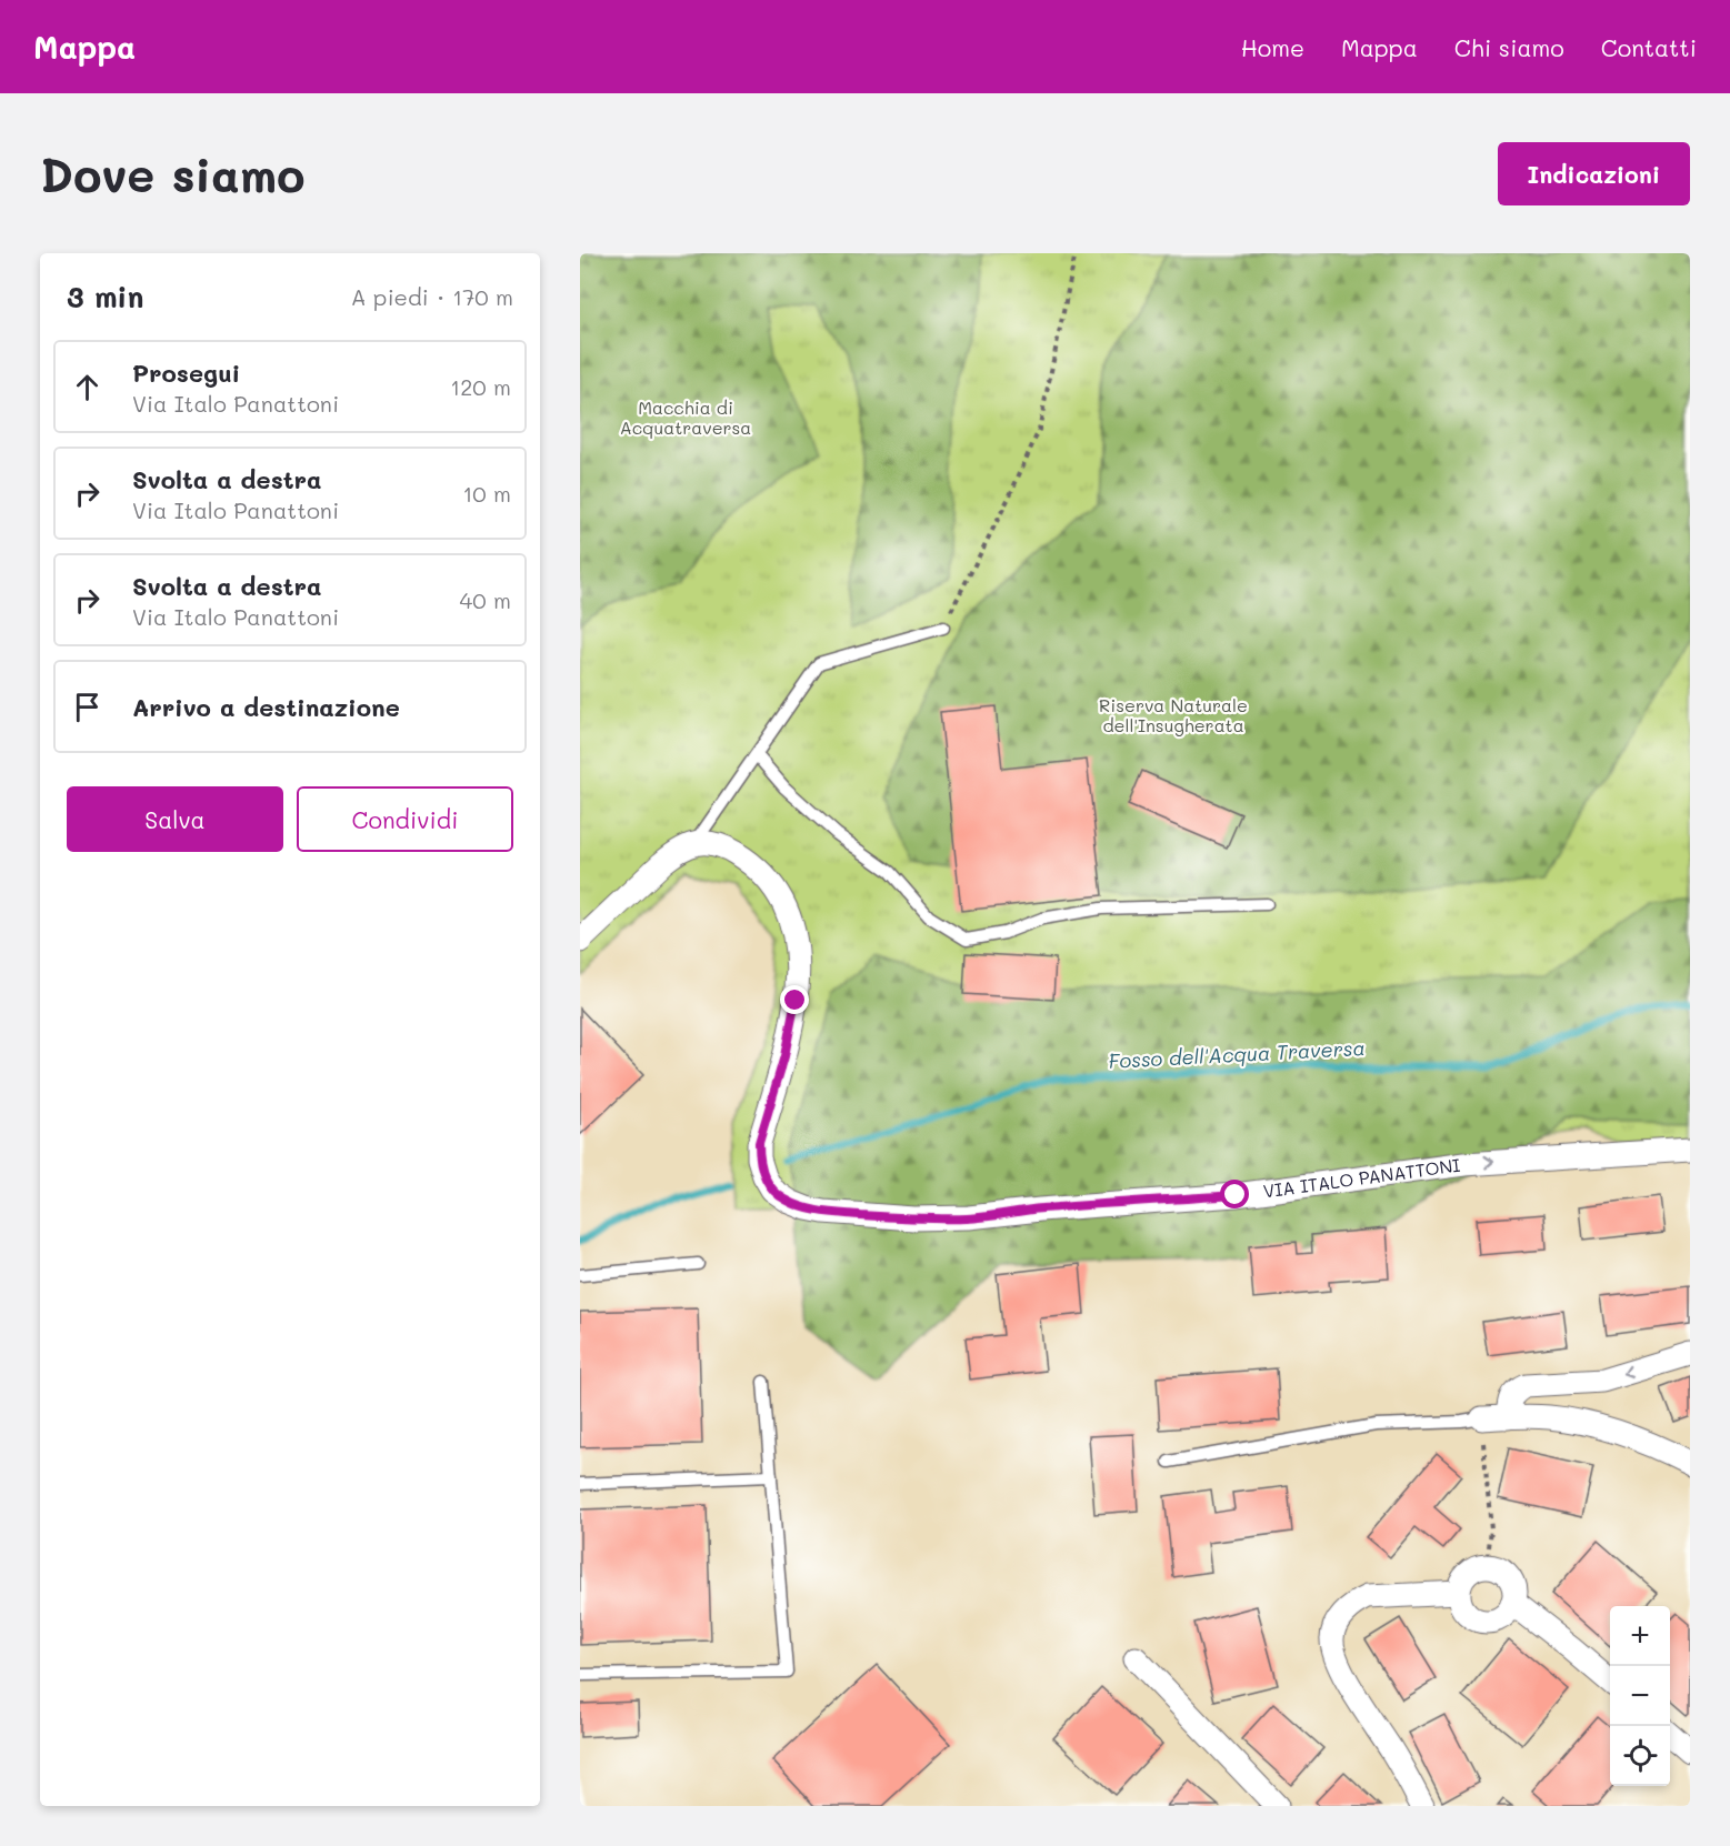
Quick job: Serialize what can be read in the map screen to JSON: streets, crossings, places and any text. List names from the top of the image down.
{
  "streets": {
    "street": ["VIA ITALO PANATTONI"]
  },
  "water": ["Fosso dell'Acqua Traversa"],
  "parks": ["Macchia di Acquatraversa", "Riserva Naturale dell'Insugherata"],
  "page": {
    "header": "Mappa",
    "nav": [
      "Home",
      "Mappa",
      "Chi siamo",
      "Contatti"
    ],
    "buttons": [
      "Indicazioni",
      ["Salva", "Condividi"]
    ],
    "title": "Dove siamo",
    "heading": ["3 min", "A piedi · 170 m"],
    "list": [
      ["Prosegui", "Via Italo Panattoni", "120 m"],
      ["Svolta a destra", "Via Italo Panattoni", "10 m"],
      ["Svolta a destra", "Via Italo Panattoni", "40 m"],
      "Arrivo a destinazione"
    ],
    "map_buttons": ["+", "−"]
  }
}
